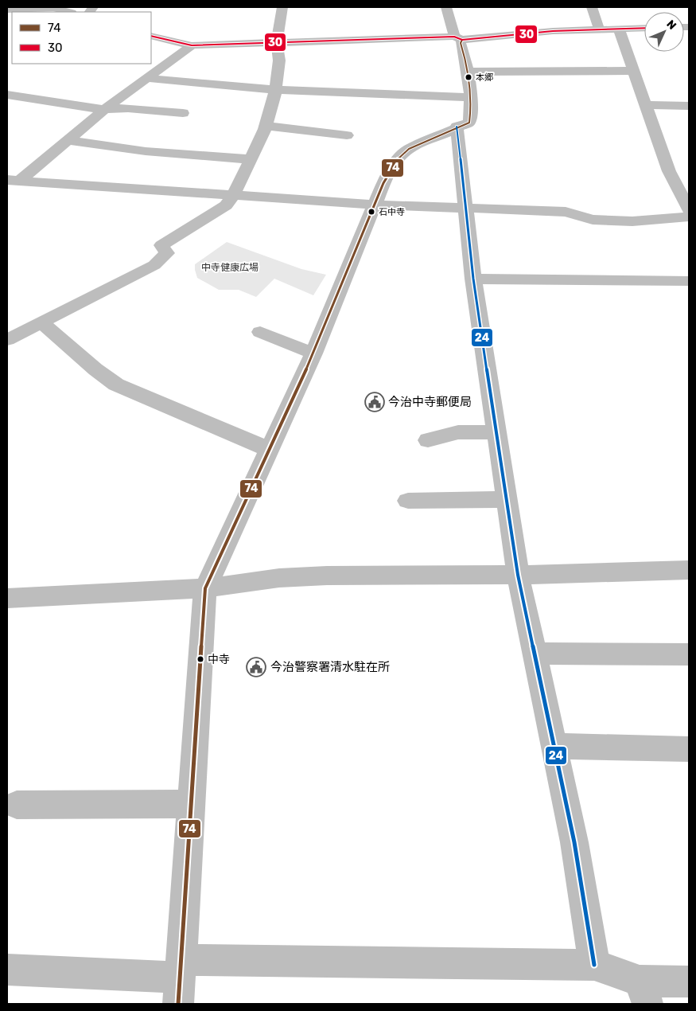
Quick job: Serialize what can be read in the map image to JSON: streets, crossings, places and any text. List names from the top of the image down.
{
  "parks": ["中寺健康広場"],
  "places": {
    "other": ["本郷", "石中寺", "中寺"],
    "public building": ["今治中寺郵便局", "今治警察署清水駐在所"]
  },
  "lines": ["transit line 30", "transit line 74", "transit line 24"],
  "legend": ["74", "30"],
  "north": "top right"
}
